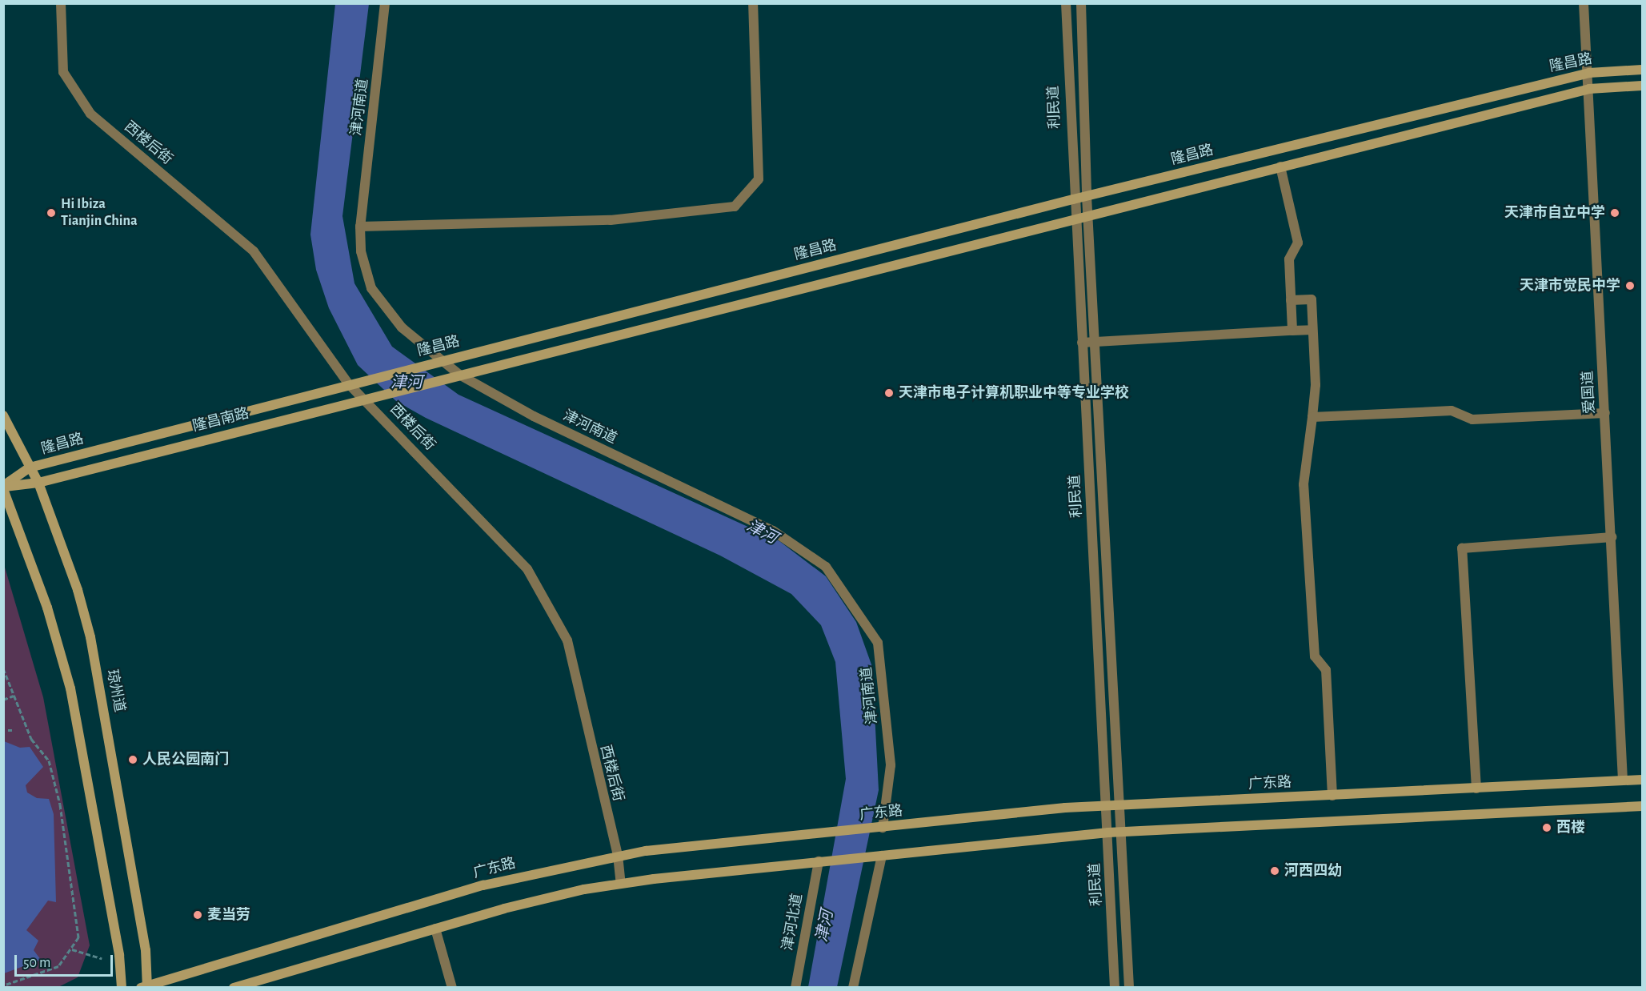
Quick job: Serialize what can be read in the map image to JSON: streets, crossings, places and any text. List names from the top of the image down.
{
  "streets": {
    "main road": [
      "隆昌路",
      "隆昌南路",
      "琼州道",
      "广东路"
    ],
    "street": [
      "津河南道",
      "利民道",
      "西楼后街",
      "爱国道",
      "津河北道"
    ]
  },
  "crossings": [
    ["隆昌路", "津河南道"],
    ["隆昌路", "利民道"],
    ["隆昌路", "西楼后街"],
    ["隆昌路", "爱国道"],
    ["隆昌路", "隆昌南路"],
    ["隆昌路", "琼州道"],
    ["津河南道", "广东路"],
    ["利民道", "广东路"],
    ["西楼后街", "隆昌南路"],
    ["西楼后街", "广东路"],
    ["爱国道", "广东路"],
    ["隆昌南路", "琼州道"],
    ["琼州道", "广东路"]
  ],
  "water": ["津河"],
  "places": [
    "Hi Ibiza Tianjin China",
    "天津市自立中学",
    "天津市觉民中学",
    "天津市电子计算机职业中等专业学校",
    "人民公园南门",
    "西楼",
    "河西四幼",
    "麦当劳"
  ],
  "scale_bar": "50 m"
}
